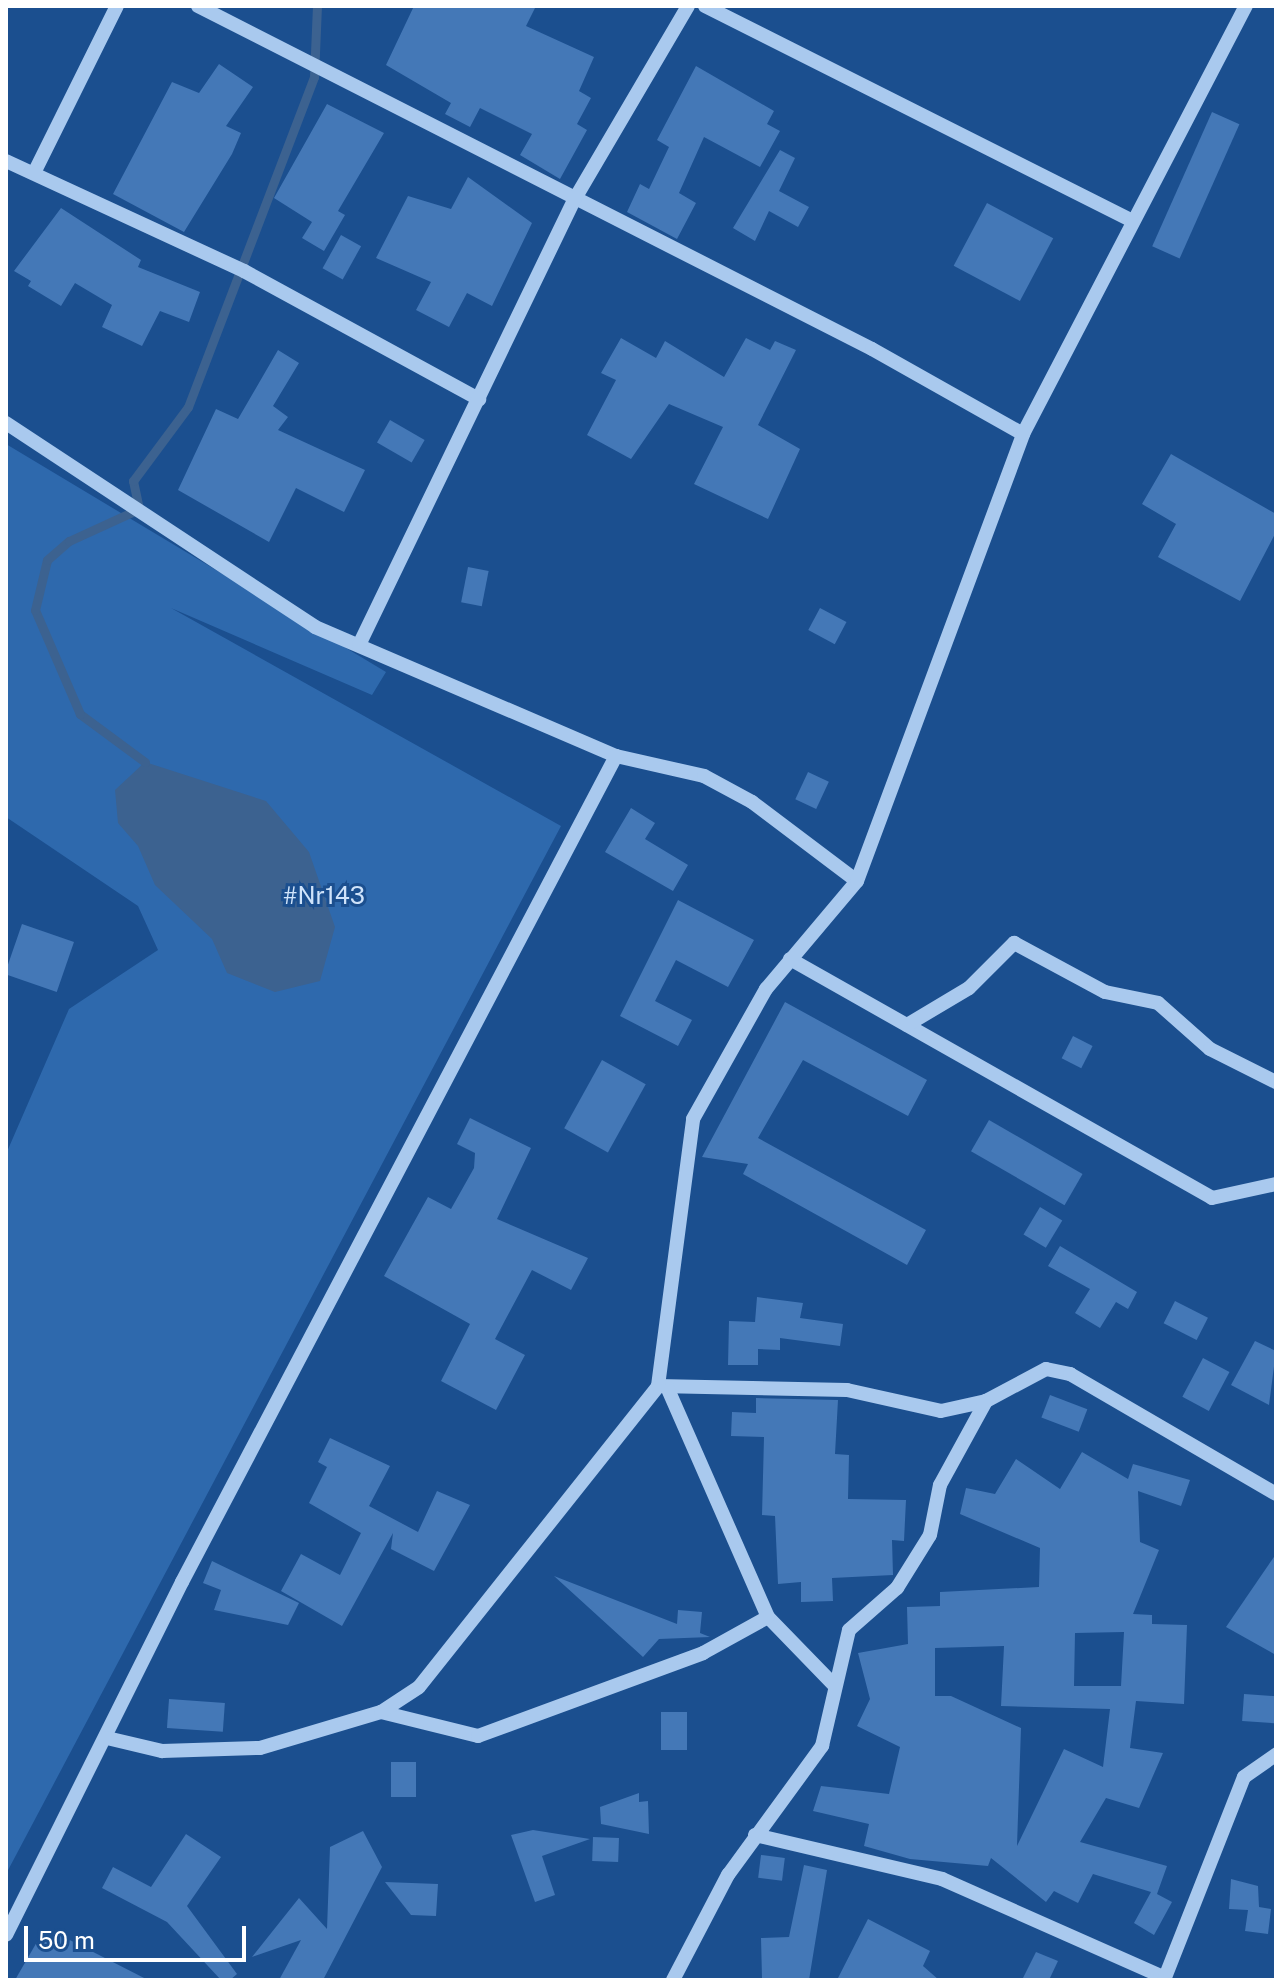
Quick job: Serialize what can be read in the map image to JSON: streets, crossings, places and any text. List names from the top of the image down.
{
  "parks": ["#Nr143"],
  "scale_bar": "50 m"
}
